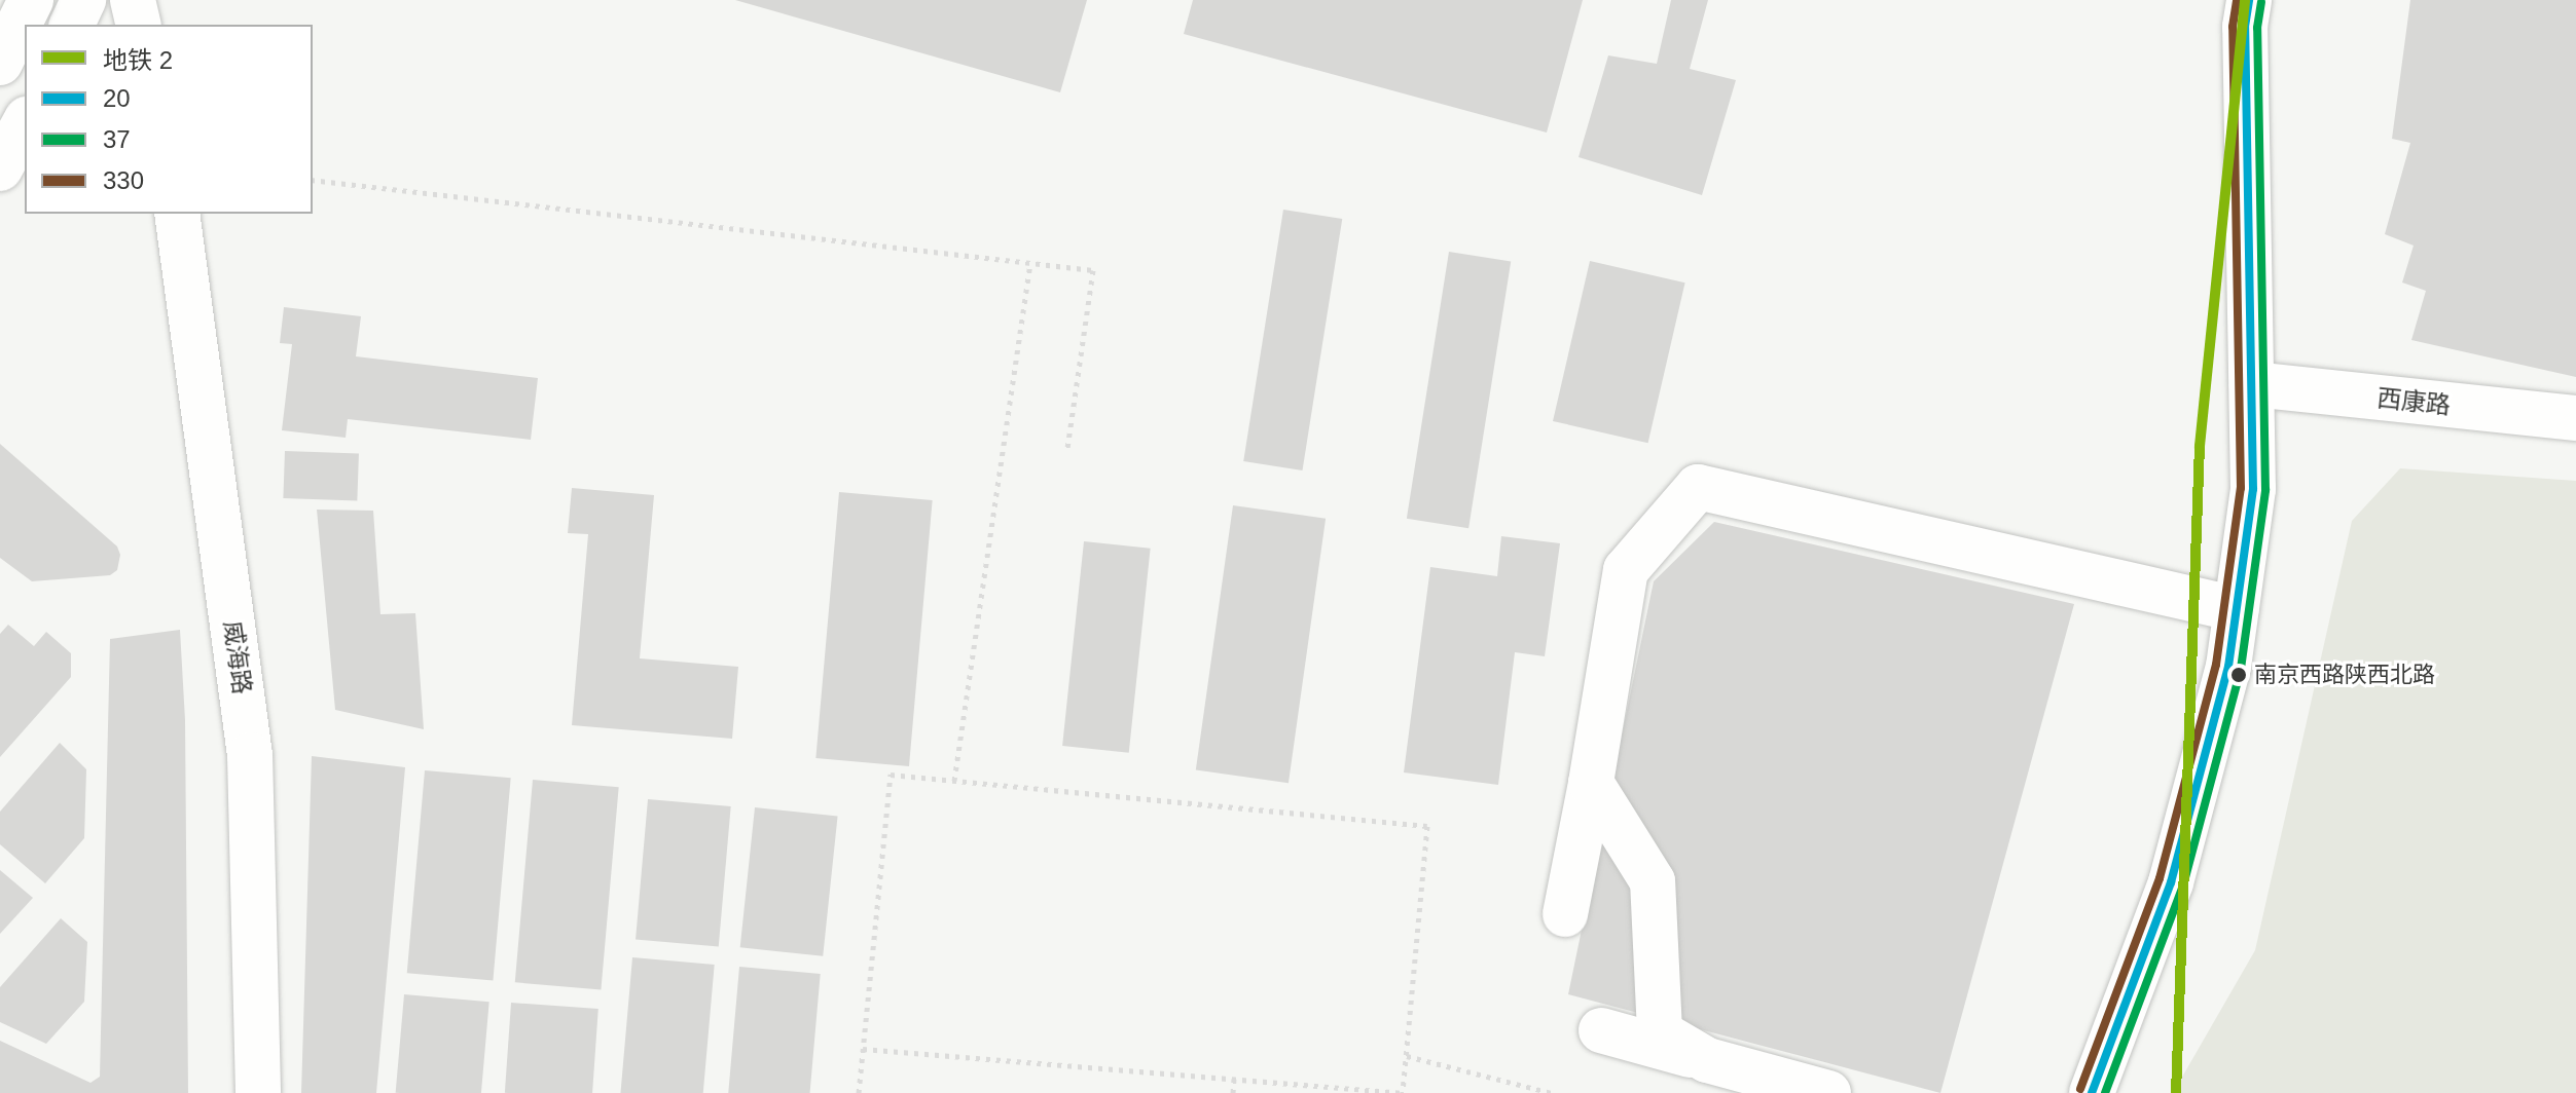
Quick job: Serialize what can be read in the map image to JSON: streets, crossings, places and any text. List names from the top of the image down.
{
  "streets": {
    "main road": ["西康路", "威海路"]
  },
  "places": ["南京西路陕西北路"],
  "lines": [
    "metro line 2",
    "transit line 20",
    "transit line 330",
    "transit line 37"
  ],
  "legend": [
    "地铁 2",
    "20",
    "37",
    "330"
  ]
}
